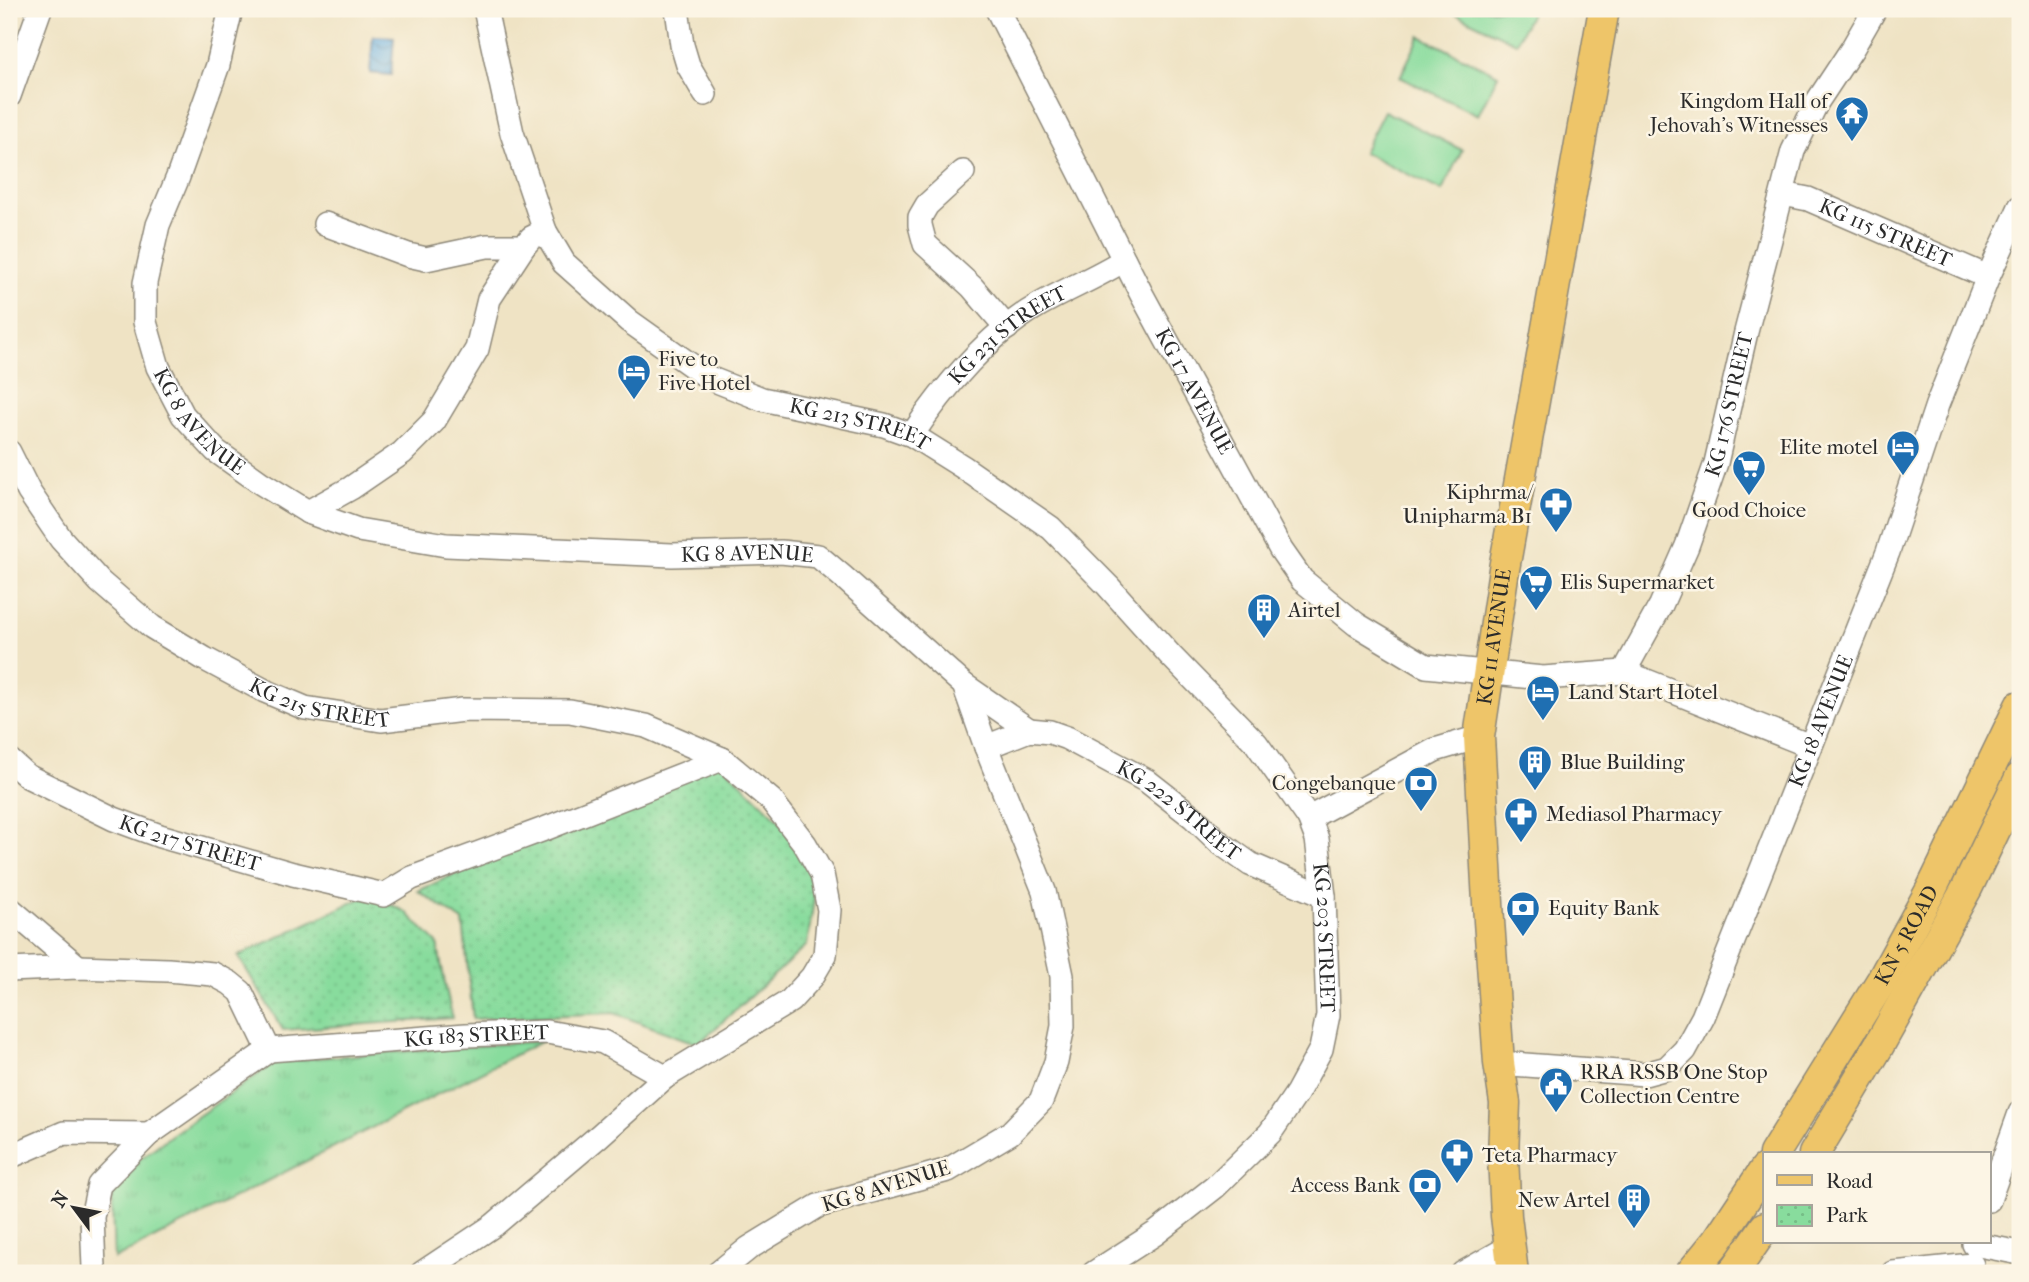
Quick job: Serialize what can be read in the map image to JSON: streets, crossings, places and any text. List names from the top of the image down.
{
  "streets": {
    "main road": ["KG 11 AVENUE", "KN 5 ROAD"],
    "street": [
      "KG 115 STREET",
      "KG 231 STREET",
      "KG 17 AVENUE",
      "KG 176 STREET",
      "KG 8 AVENUE",
      "KG 213 STREET",
      "KG 215 STREET",
      "KG 18 AVENUE",
      "KG 222 STREET",
      "KG 217 STREET",
      "KG 203 STREET",
      "KG 183 STREET"
    ]
  },
  "crossings": [
    ["KG 115 STREET", "KG 176 STREET"],
    ["KG 115 STREET", "KG 18 AVENUE"],
    ["KG 231 STREET", "KG 17 AVENUE"],
    ["KG 231 STREET", "KG 213 STREET"],
    ["KG 17 AVENUE", "KG 11 AVENUE"],
    ["KG 8 AVENUE", "KG 222 STREET"],
    ["KG 213 STREET", "KG 203 STREET"],
    ["KG 11 AVENUE", "KG 18 AVENUE"],
    ["KG 215 STREET", "KG 217 STREET"],
    ["KG 215 STREET", "KG 183 STREET"],
    ["KG 222 STREET", "KG 203 STREET"]
  ],
  "places": {
    "temple": ["Kingdom Hall of Jehovah's Witnesses"],
    "hotel": ["Five to Five Hotel", "Elite motel", "Land Start Hotel"],
    "supermarket": ["Good Choice", "Elis Supermarket"],
    "pharmacy": ["Kiphrma/ Unipharma B1", "Mediasol Pharmacy", "Teta Pharmacy"],
    "building": ["Airtel", "Blue Building", "New Artel"],
    "bank": ["Congebanque", "Equity Bank", "Access Bank"],
    "public building": ["RRA RSSB One Stop Collection Centre"]
  },
  "legend": ["Road", "Park"],
  "north": "top left"
}
